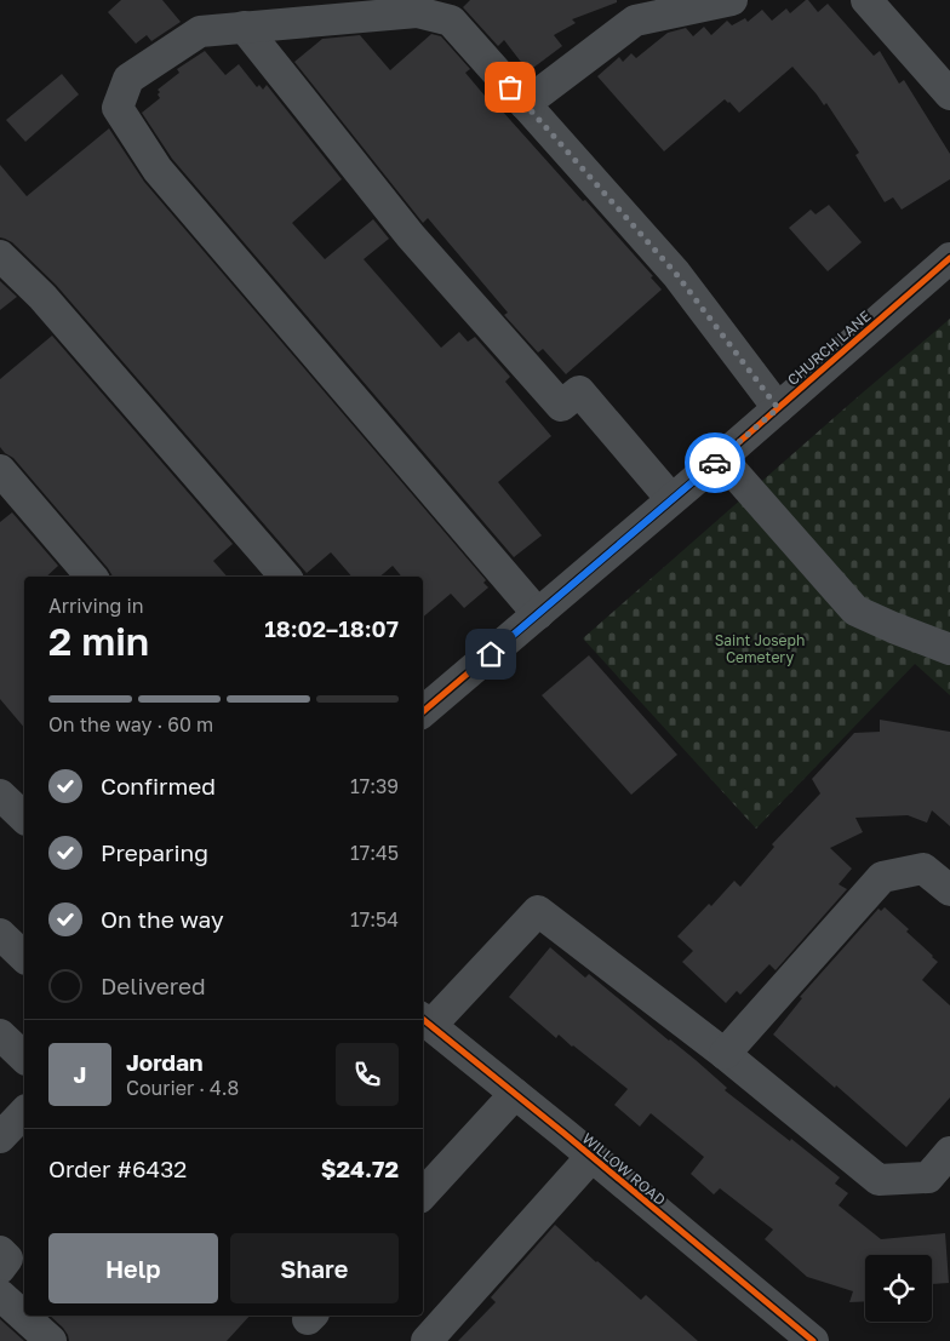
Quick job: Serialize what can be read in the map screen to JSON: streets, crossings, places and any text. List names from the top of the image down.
{
  "streets": {
    "street": ["CHURCH LANE", "WILLOW ROAD"]
  },
  "parks": ["Saint Joseph Cemetery"],
  "page": {
    "heading": ["2 min", "Arriving in", "18:02–18:07"],
    "panel": [
      "Jordan",
      "Courier · 4.8",
      "Order #6432",
      "$24.72"
    ],
    "bar": "On the way · 60 m",
    "list": [
      ["Confirmed", "17:39"],
      ["Preparing", "17:45"],
      ["On the way", "17:54"],
      "Delivered"
    ],
    "round": "J",
    "buttons": ["Help", "Share"]
  }
}
